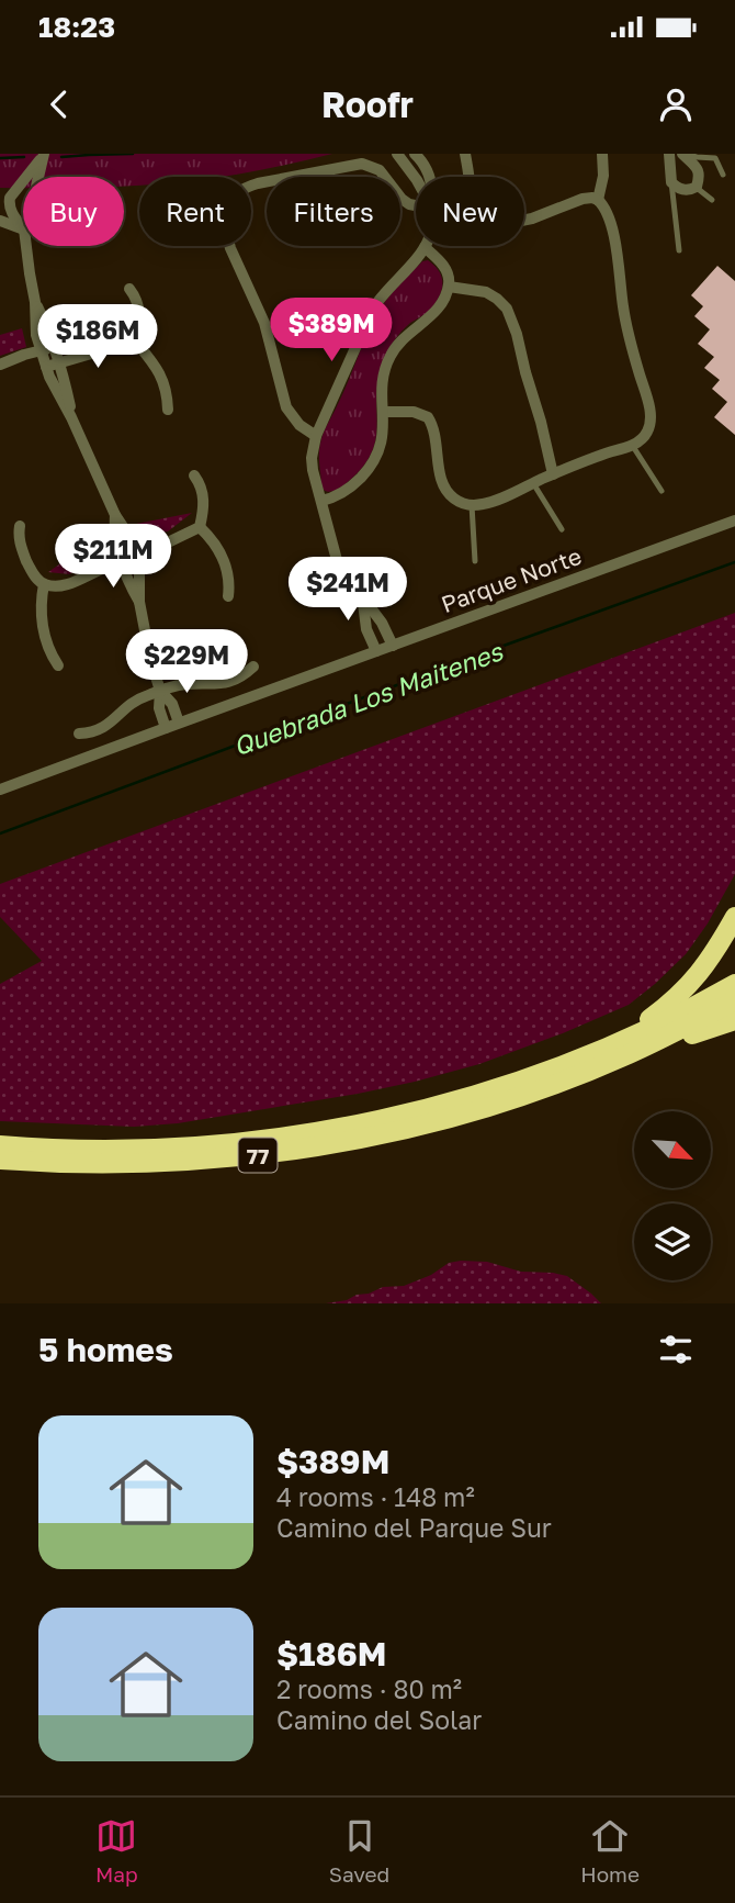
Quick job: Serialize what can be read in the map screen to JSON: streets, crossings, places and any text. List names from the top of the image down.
{
  "streets": {
    "highway": ["77"],
    "street": ["Parque Norte"]
  },
  "water": ["Quebrada Los Maitenes"],
  "north": "bottom right",
  "page": {
    "status": "18:23",
    "header": "Roofr",
    "chip": [
      "Buy",
      "Rent",
      "Filters",
      "New"
    ],
    "price": [
      "$389M",
      "$186M",
      "$211M",
      "$241M",
      "$229M"
    ],
    "heading": "5 homes",
    "list": [
      {
        "name": "$389M",
        "note": "4 rooms · 148 m² · Camino del Parque Sur"
      },
      {
        "name": "$186M",
        "note": "2 rooms · 80 m² · Camino del Solar"
      }
    ],
    "tabs": ["Map", "Saved", "Home"]
  }
}
